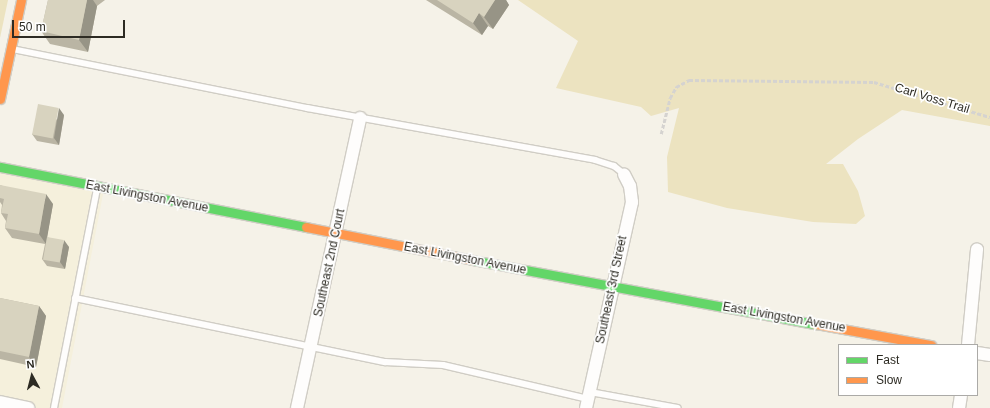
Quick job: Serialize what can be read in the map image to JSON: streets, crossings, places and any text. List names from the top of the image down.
{
  "streets": {
    "street": ["East Livingston Avenue", "Southeast 2nd Court", "Southeast 3rd Street"],
    "path": ["Carl Voss Trail"]
  },
  "crossings": [
    ["East Livingston Avenue", "Southeast 2nd Court"],
    ["East Livingston Avenue", "Southeast 3rd Street"]
  ],
  "legend": ["Fast", "Slow"],
  "scale_bar": "50 m",
  "north": "top"
}
